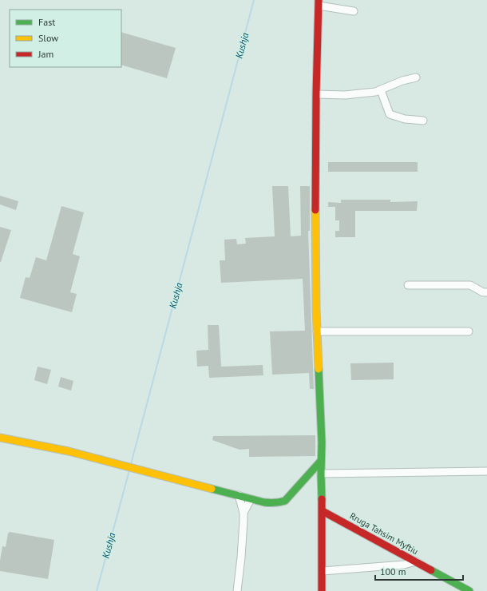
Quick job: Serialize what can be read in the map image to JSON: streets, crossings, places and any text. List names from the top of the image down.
{
  "streets": {
    "street": ["Rruga Tahsim Myftiu"]
  },
  "water": ["Kushja"],
  "legend": ["Fast", "Slow", "Jam"],
  "scale_bar": "100 m"
}
